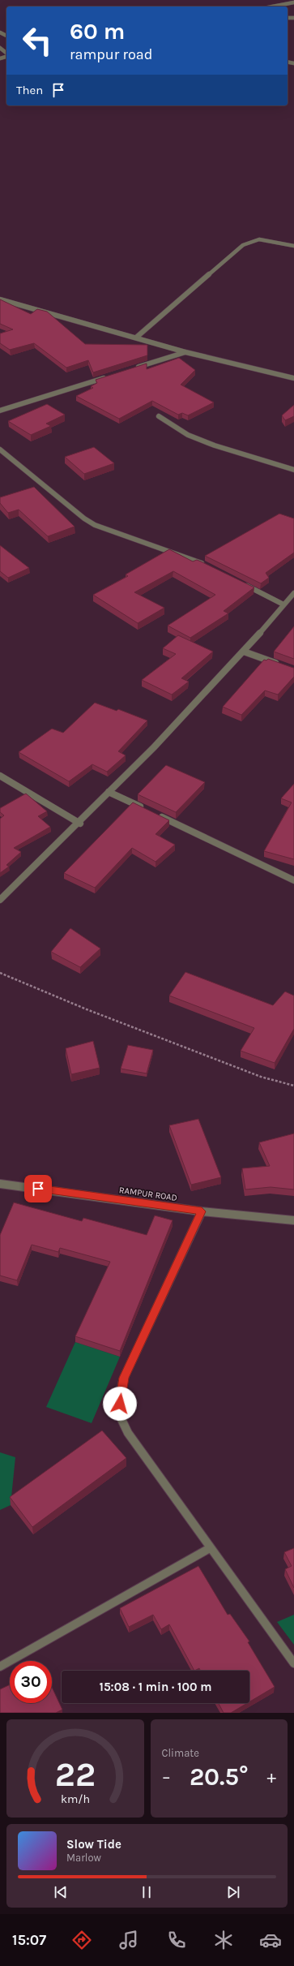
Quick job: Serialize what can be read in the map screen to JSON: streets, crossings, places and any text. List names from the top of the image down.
{
  "streets": {
    "street": ["RAMPUR ROAD"]
  },
  "page": {
    "turn": ["60 m", "rampur road"],
    "then": "Then",
    "limit": "30",
    "trip": "15:08 · 1 min · 100 m",
    "tile": "Climate",
    "heat": ["−", "20.5°", "+"],
    "song": ["Slow Tide", "Marlow"],
    "tabs": "15:07",
    "gauge": ["22", "km/h"]
  }
}
